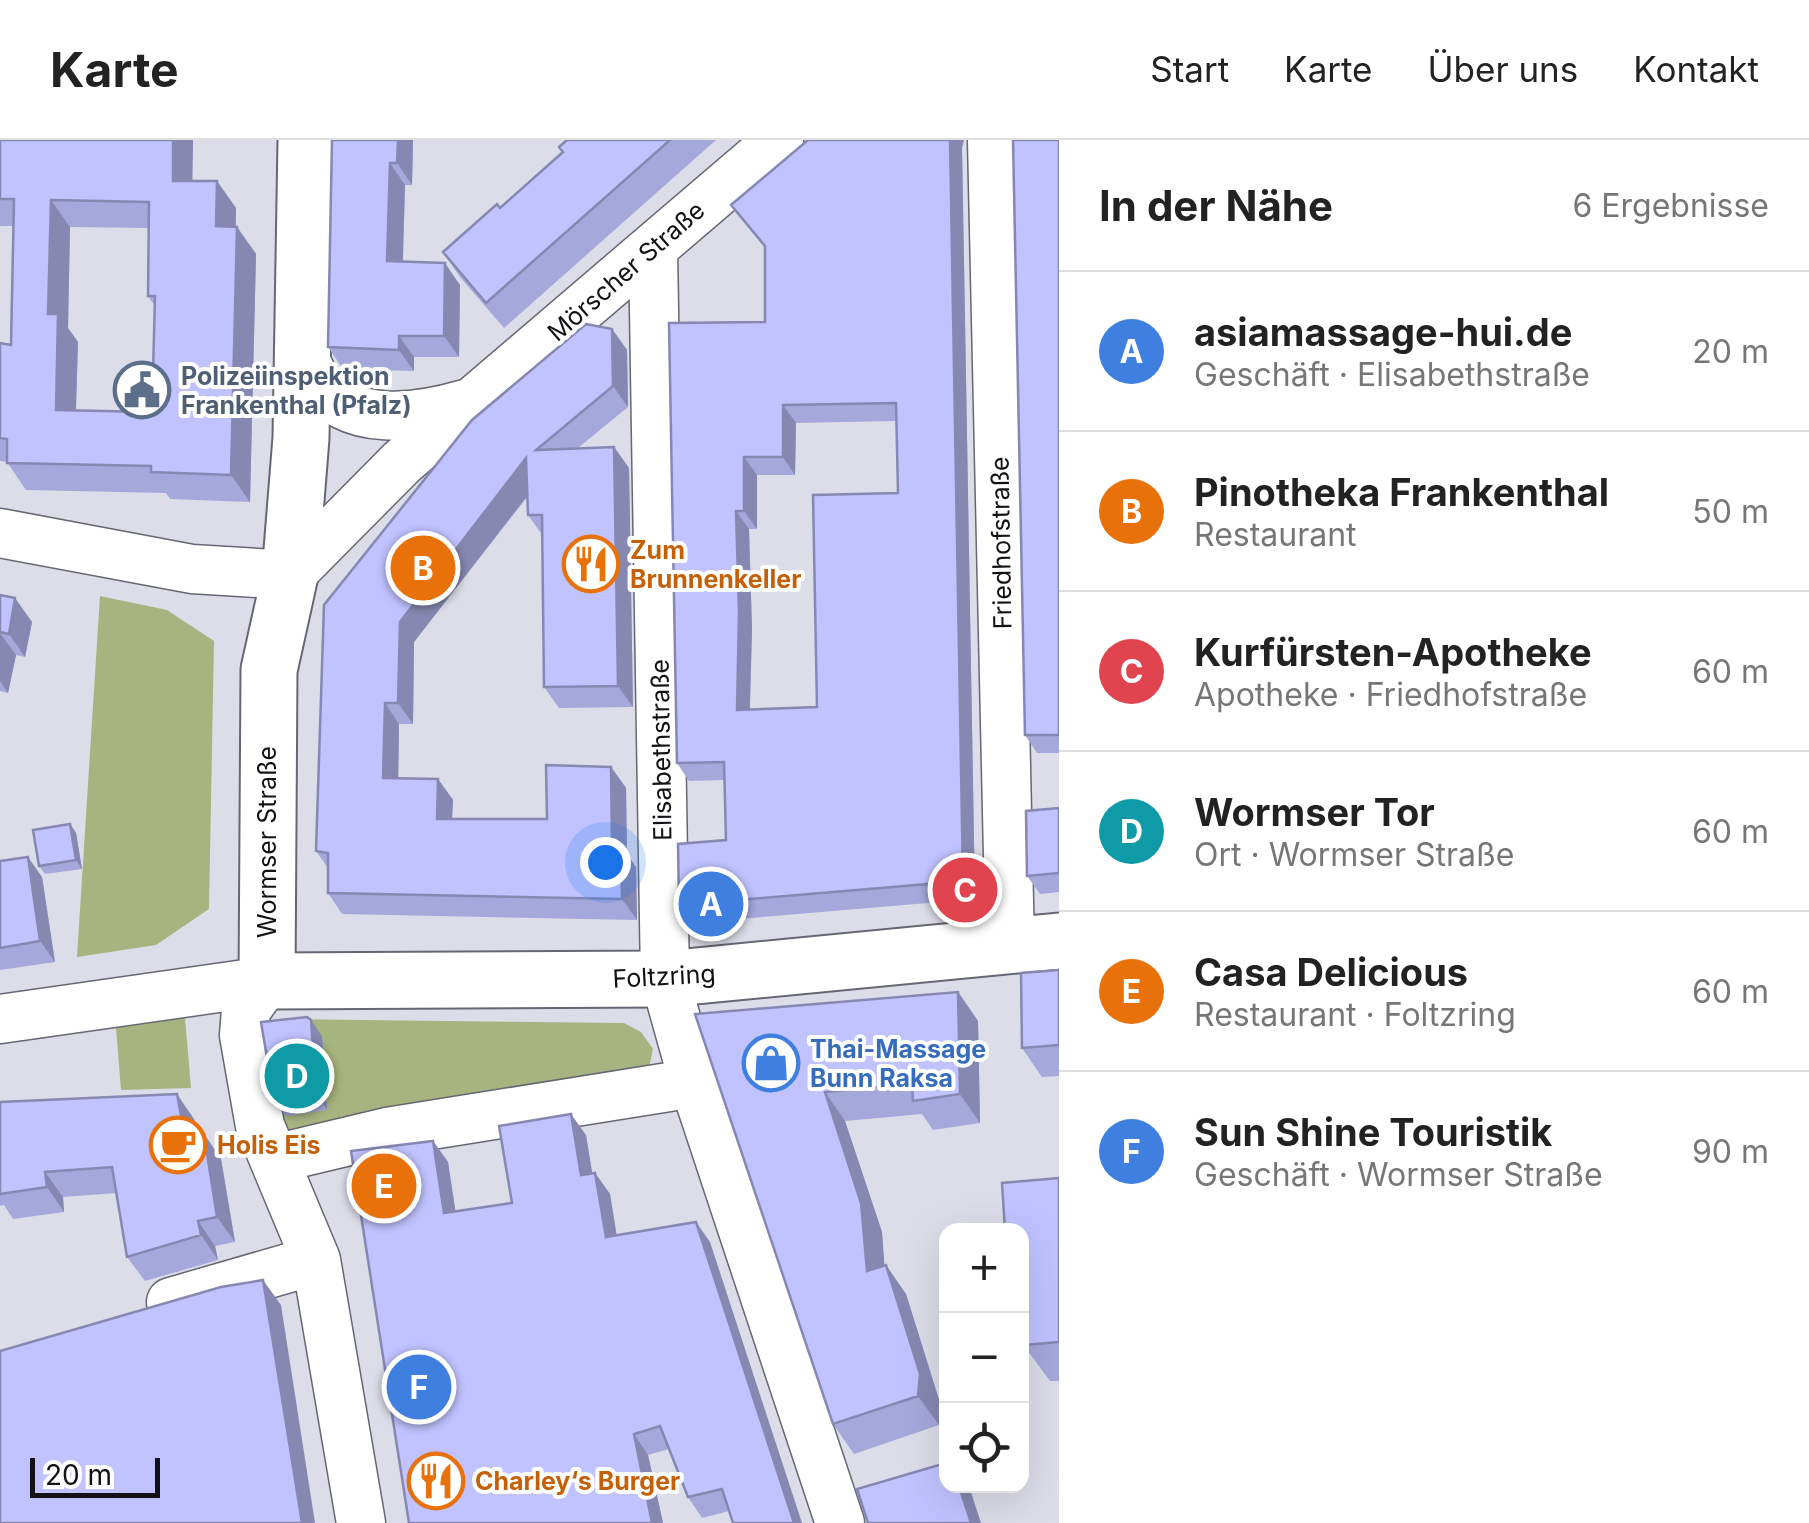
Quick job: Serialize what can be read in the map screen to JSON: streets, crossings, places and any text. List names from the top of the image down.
{
  "streets": {
    "street": [
      "Mörscher Straße",
      "Friedhofstraße",
      "Elisabethstraße",
      "Wormser Straße",
      "Foltzring"
    ]
  },
  "crossings": [
    ["Mörscher Straße", "Elisabethstraße"],
    ["Mörscher Straße", "Wormser Straße"],
    ["Friedhofstraße", "Foltzring"],
    ["Elisabethstraße", "Foltzring"],
    ["Wormser Straße", "Foltzring"]
  ],
  "places": {
    "public building": ["Polizeiinspektion Frankenthal (Pfalz)"],
    "restaurant": ["Zum Brunnenkeller", "Charley‘s Burger"],
    "shop": ["Thai-Massage Bunn Raksa"],
    "cafe": ["Holis Eis"]
  },
  "scale_bar": "20 m",
  "page": {
    "header": "Karte",
    "nav": [
      "Start",
      "Karte",
      "Über uns",
      "Kontakt"
    ],
    "heading": ["In der Nähe", "6 Ergebnisse"],
    "list": [
      {
        "mark": "A",
        "name": "asiamassage-hui.de",
        "note": "Geschäft · Elisabethstraße",
        "value": "20 m"
      },
      {
        "mark": "B",
        "name": "Pinotheka Frankenthal",
        "note": "Restaurant",
        "value": "50 m"
      },
      {
        "mark": "C",
        "name": "Kurfürsten-Apotheke",
        "note": "Apotheke · Friedhofstraße",
        "value": "60 m"
      },
      {
        "mark": "D",
        "name": "Wormser Tor",
        "note": "Ort · Wormser Straße",
        "value": "60 m"
      },
      {
        "mark": "E",
        "name": "Casa Delicious",
        "note": "Restaurant · Foltzring",
        "value": "60 m"
      },
      {
        "mark": "F",
        "name": "Sun Shine Touristik",
        "note": "Geschäft · Wormser Straße",
        "value": "90 m"
      }
    ],
    "pins": [
      "B",
      "C",
      "A",
      "D",
      "E",
      "F"
    ],
    "map_buttons": ["+", "−"],
    "scale": "20 m"
  }
}
